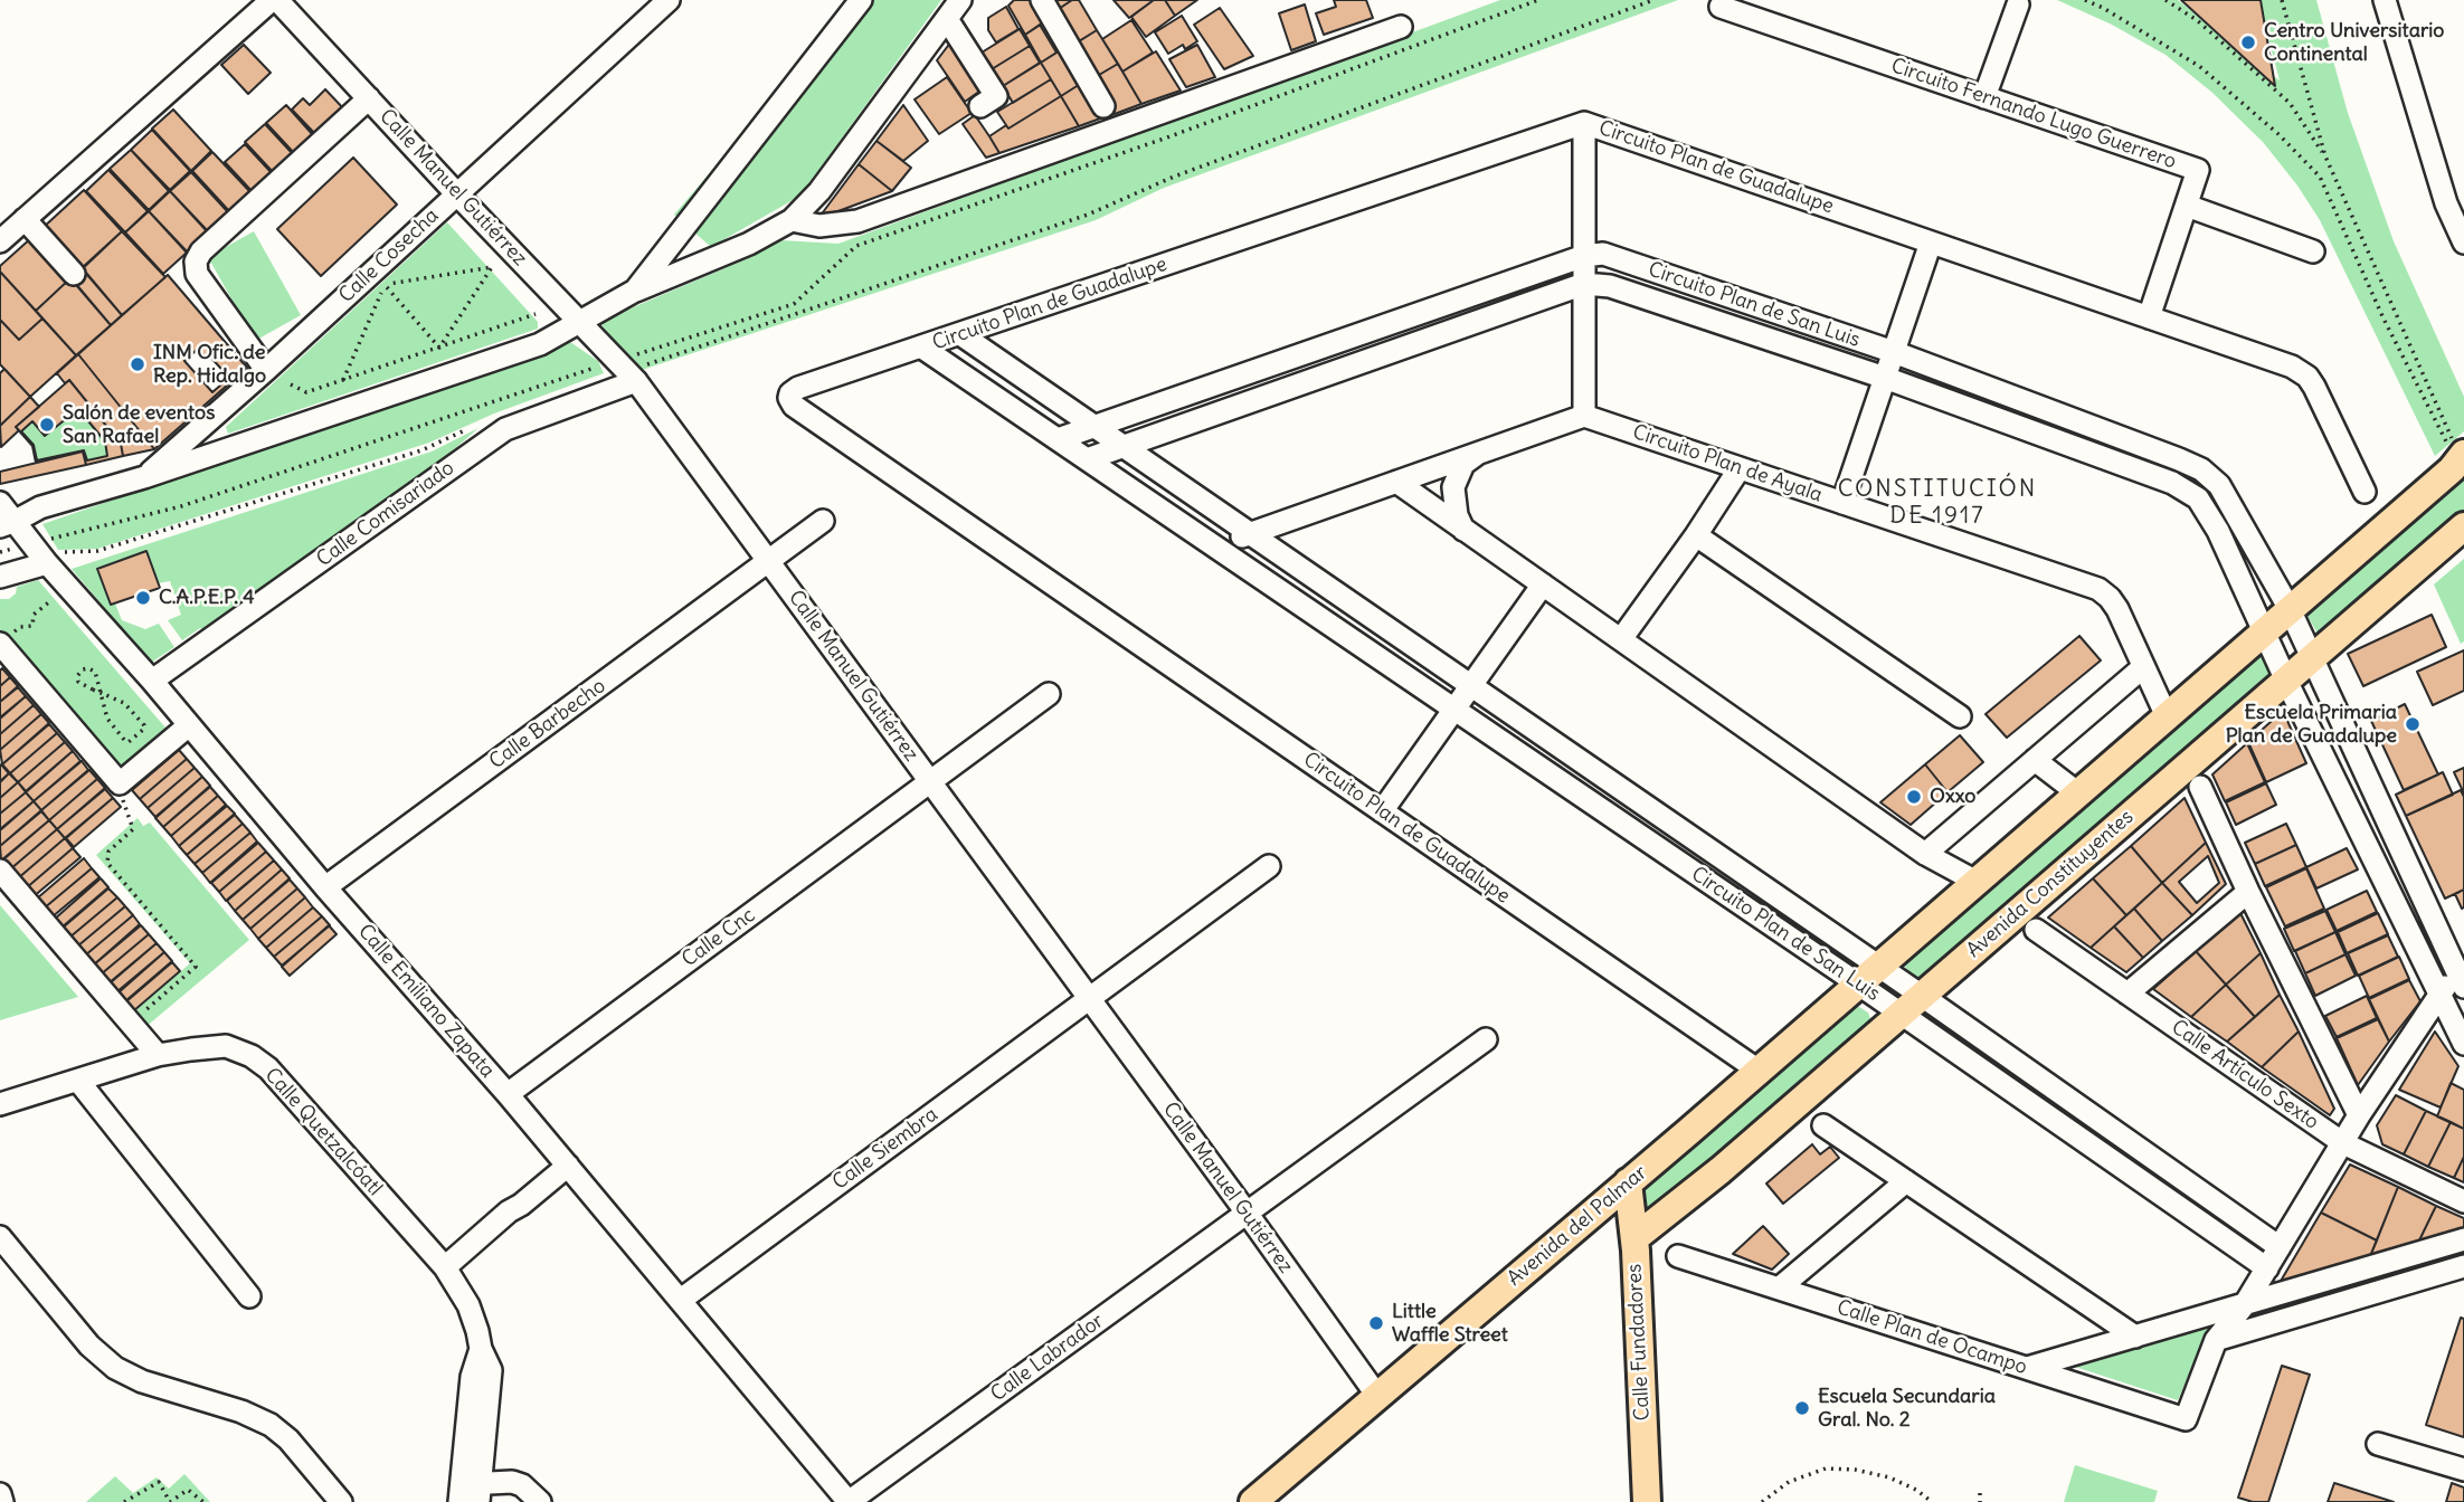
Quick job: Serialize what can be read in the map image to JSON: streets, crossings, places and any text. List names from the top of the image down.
{
  "streets": {
    "main road": ["Avenida Constituyentes", "Avenida del Palmar", "Calle Fundadores"],
    "street": [
      "Circuito Fernando Lugo Guerrero",
      "Circuito Plan de Guadalupe",
      "Calle Manuel Gutiérrez",
      "Calle Cosecha",
      "Circuito Plan de San Luis",
      "Circuito Plan de Ayala",
      "Calle Comisariado",
      "Calle Barbecho",
      "Calle Cnc",
      "Calle Emiliano Zapata",
      "Calle Artículo Sexto",
      "Calle Quetzalcóatl",
      "Calle Siembra",
      "Calle Plan de Ocampo",
      "Calle Labrador"
    ]
  },
  "crossings": [
    ["Circuito Fernando Lugo Guerrero", "Circuito Plan de Guadalupe"],
    ["Circuito Plan de Guadalupe", "Circuito Plan de San Luis"],
    ["Circuito Plan de Guadalupe", "Avenida del Palmar"],
    ["Calle Manuel Gutiérrez", "Calle Cosecha"],
    ["Calle Manuel Gutiérrez", "Calle Comisariado"],
    ["Calle Manuel Gutiérrez", "Calle Barbecho"],
    ["Calle Manuel Gutiérrez", "Calle Cnc"],
    ["Calle Manuel Gutiérrez", "Calle Siembra"],
    ["Calle Manuel Gutiérrez", "Avenida del Palmar"],
    ["Calle Manuel Gutiérrez", "Calle Labrador"],
    ["Circuito Plan de San Luis", "Avenida Constituyentes"],
    ["Calle Comisariado", "Calle Emiliano Zapata"],
    ["Calle Barbecho", "Calle Emiliano Zapata"],
    ["Avenida Constituyentes", "Calle Fundadores"],
    ["Calle Cnc", "Calle Emiliano Zapata"],
    ["Calle Emiliano Zapata", "Calle Siembra"],
    ["Calle Emiliano Zapata", "Calle Labrador"],
    ["Avenida del Palmar", "Calle Fundadores"]
  ],
  "districts": ["CONSTITUCIÓN DE 1917"],
  "places": [
    "Centro Universitario Continental",
    "INM Ofic. de Rep. Hidalgo",
    "Salón de eventos San Rafael",
    "C.A.P.E.P. 4",
    "Escuela Primaria Plan de Guadalupe",
    "Oxxo",
    "Little Waffle Street",
    "Escuela Secundaria Gral. No. 2"
  ]
}
